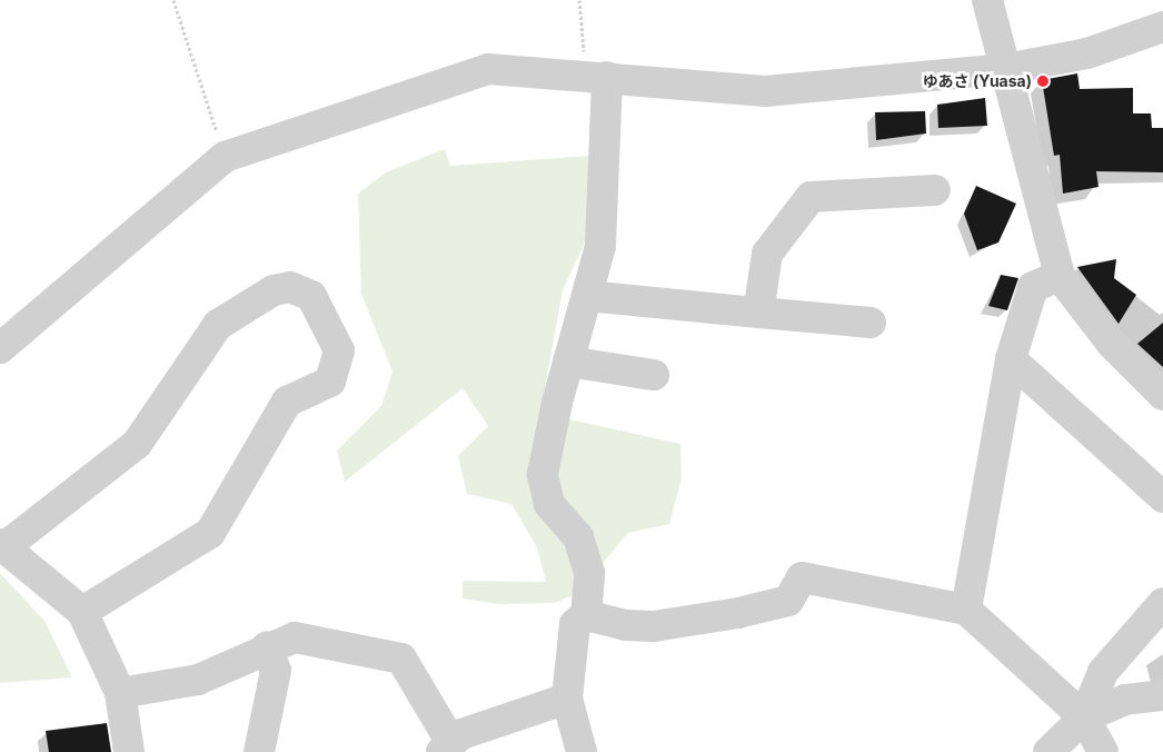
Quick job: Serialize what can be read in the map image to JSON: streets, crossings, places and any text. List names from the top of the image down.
{
  "places": ["ゆあさ (Yuasa)"]
}
